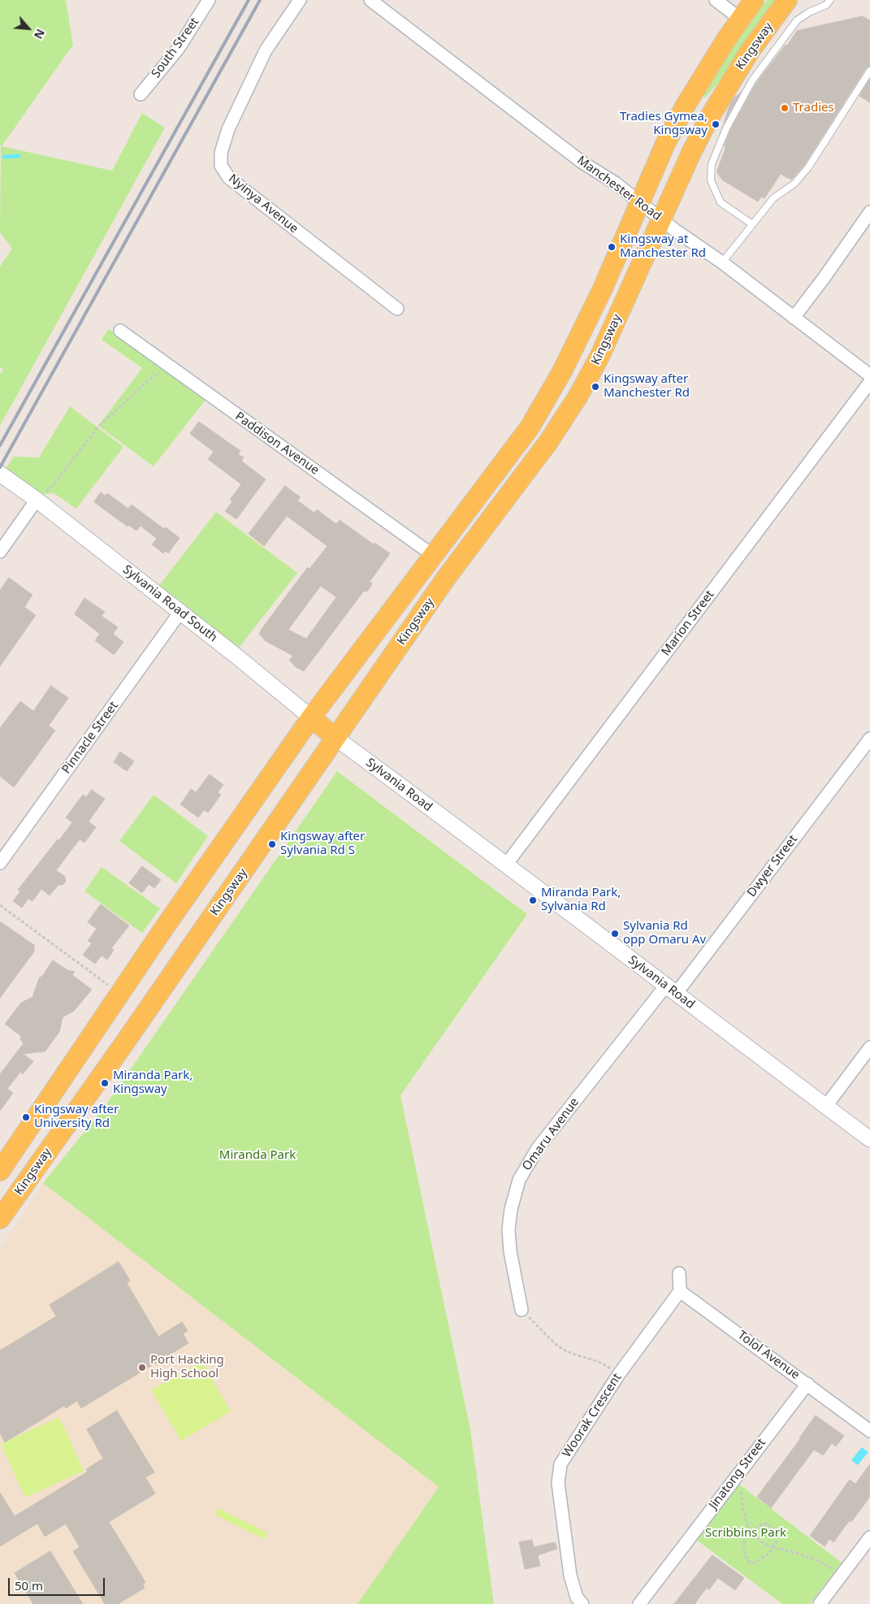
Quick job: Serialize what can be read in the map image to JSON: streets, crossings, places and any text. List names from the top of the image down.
{
  "streets": {
    "main road": ["Kingsway", "Sylvania Road South"],
    "street": [
      "South Street",
      "Manchester Road",
      "Nyinya Avenue",
      "Paddison Avenue",
      "Marion Street",
      "Pinnacle Street",
      "Sylvania Road",
      "Dwyer Street",
      "Omaru Avenue",
      "Tolol Avenue",
      "Woorak Crescent",
      "Jinatong Street"
    ]
  },
  "crossings": [
    ["Kingsway", "Manchester Road"],
    ["Kingsway", "Paddison Avenue"],
    ["Kingsway", "Sylvania Road South"],
    ["Kingsway", "Sylvania Road"],
    ["Sylvania Road South", "Pinnacle Street"],
    ["Sylvania Road South", "Sylvania Road"],
    ["Marion Street", "Sylvania Road"],
    ["Sylvania Road", "Dwyer Street"],
    ["Sylvania Road", "Omaru Avenue"],
    ["Dwyer Street", "Omaru Avenue"],
    ["Tolol Avenue", "Woorak Crescent"],
    ["Tolol Avenue", "Jinatong Street"]
  ],
  "parks": ["Miranda Park", "Scribbins Park"],
  "places": [
    "Tradies",
    "Tradies Gymea, Kingsway",
    "Kingsway at Manchester Rd",
    "Kingsway after Manchester Rd",
    "Kingsway after Sylvania Rd S",
    "Miranda Park, Sylvania Rd",
    "Sylvania Rd opp Omaru Av",
    "Miranda Park, Kingsway",
    "Kingsway after University Rd",
    "Port Hacking High School"
  ],
  "scale_bar": "50 m",
  "north": "bottom right"
}
